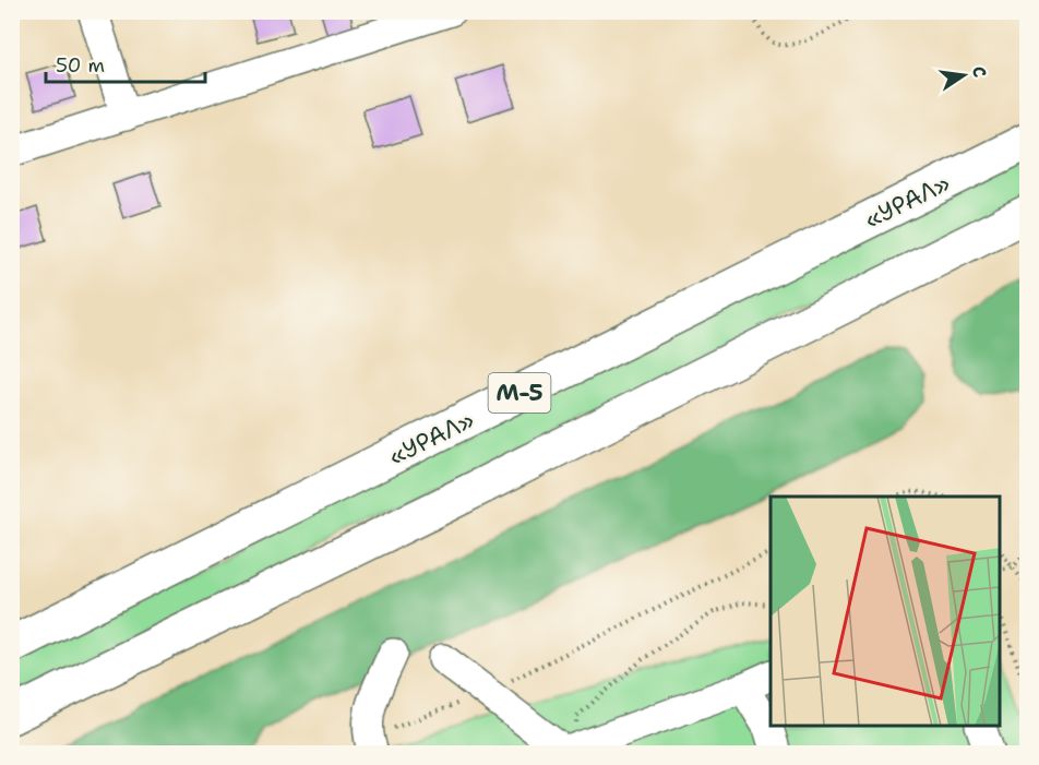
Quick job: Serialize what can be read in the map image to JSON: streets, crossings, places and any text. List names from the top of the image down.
{
  "streets": {
    "main road": ["«УРАЛ»", "М-5"]
  },
  "scale_bar": "50 m",
  "north": "right"
}
